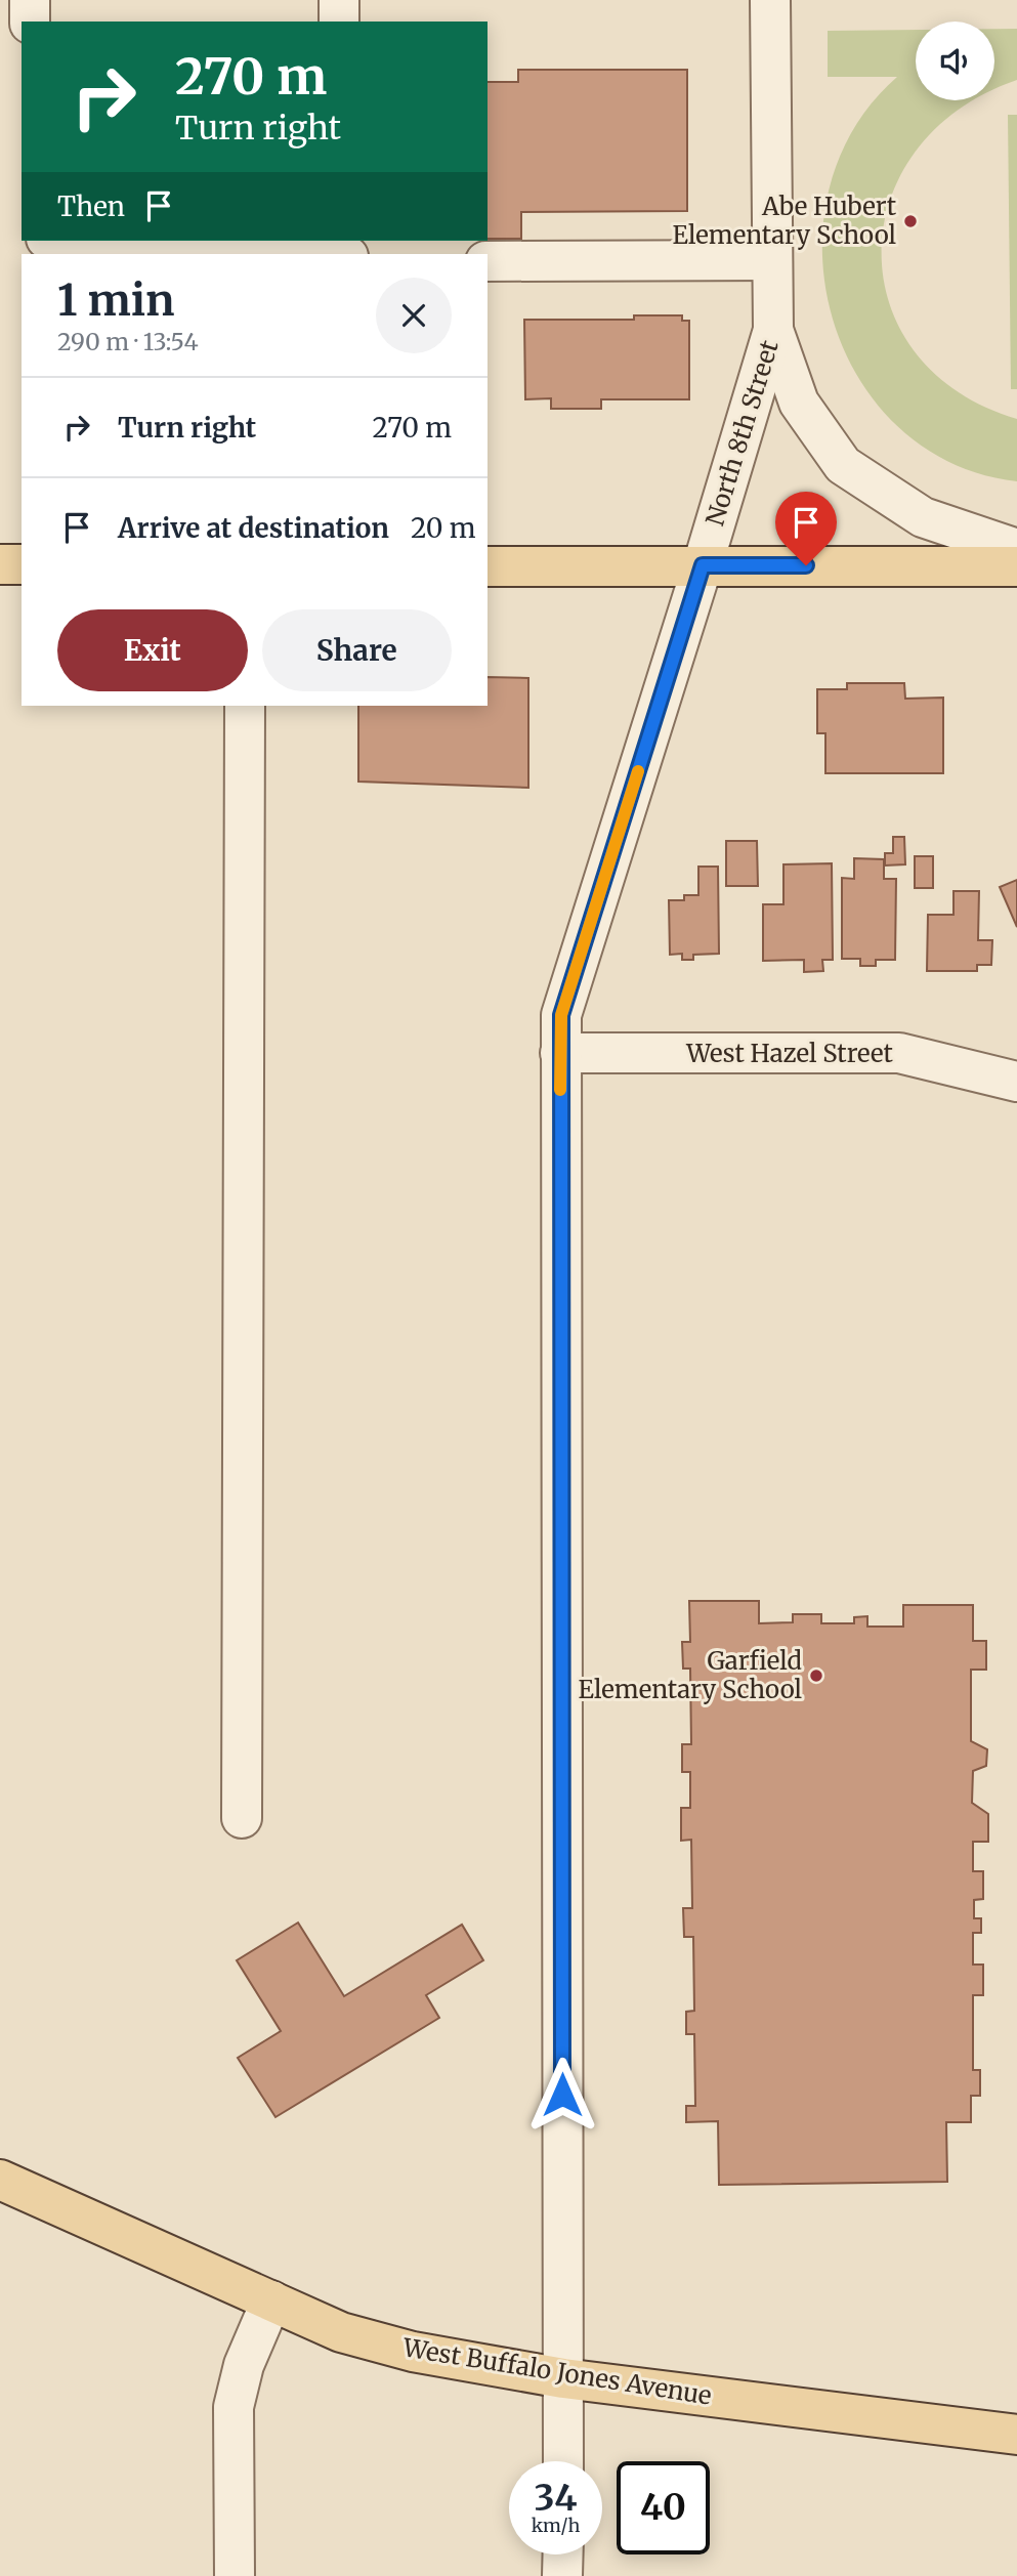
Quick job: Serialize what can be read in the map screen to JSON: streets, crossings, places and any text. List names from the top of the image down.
{
  "streets": {
    "main road": ["West Buffalo Jones Avenue"],
    "street": ["North 8th Street", "West Hazel Street"]
  },
  "crossings": [
    ["North 8th Street", "West Hazel Street"],
    ["North 8th Street", "West Buffalo Jones Avenue"]
  ],
  "places": ["Abe Hubert Elementary School", "Garfield Elementary School"],
  "page": {
    "turn": ["270 m", "Turn right"],
    "then": "Then",
    "heading": ["1 min", "290 m · 13:54"],
    "list": [
      {
        "name": "Turn right",
        "value": "270 m"
      },
      {
        "name": "Arrive at destination",
        "value": "20 m"
      }
    ],
    "buttons": ["Exit", "Share"],
    "speed": "34 km/h",
    "limit": "40"
  }
}
